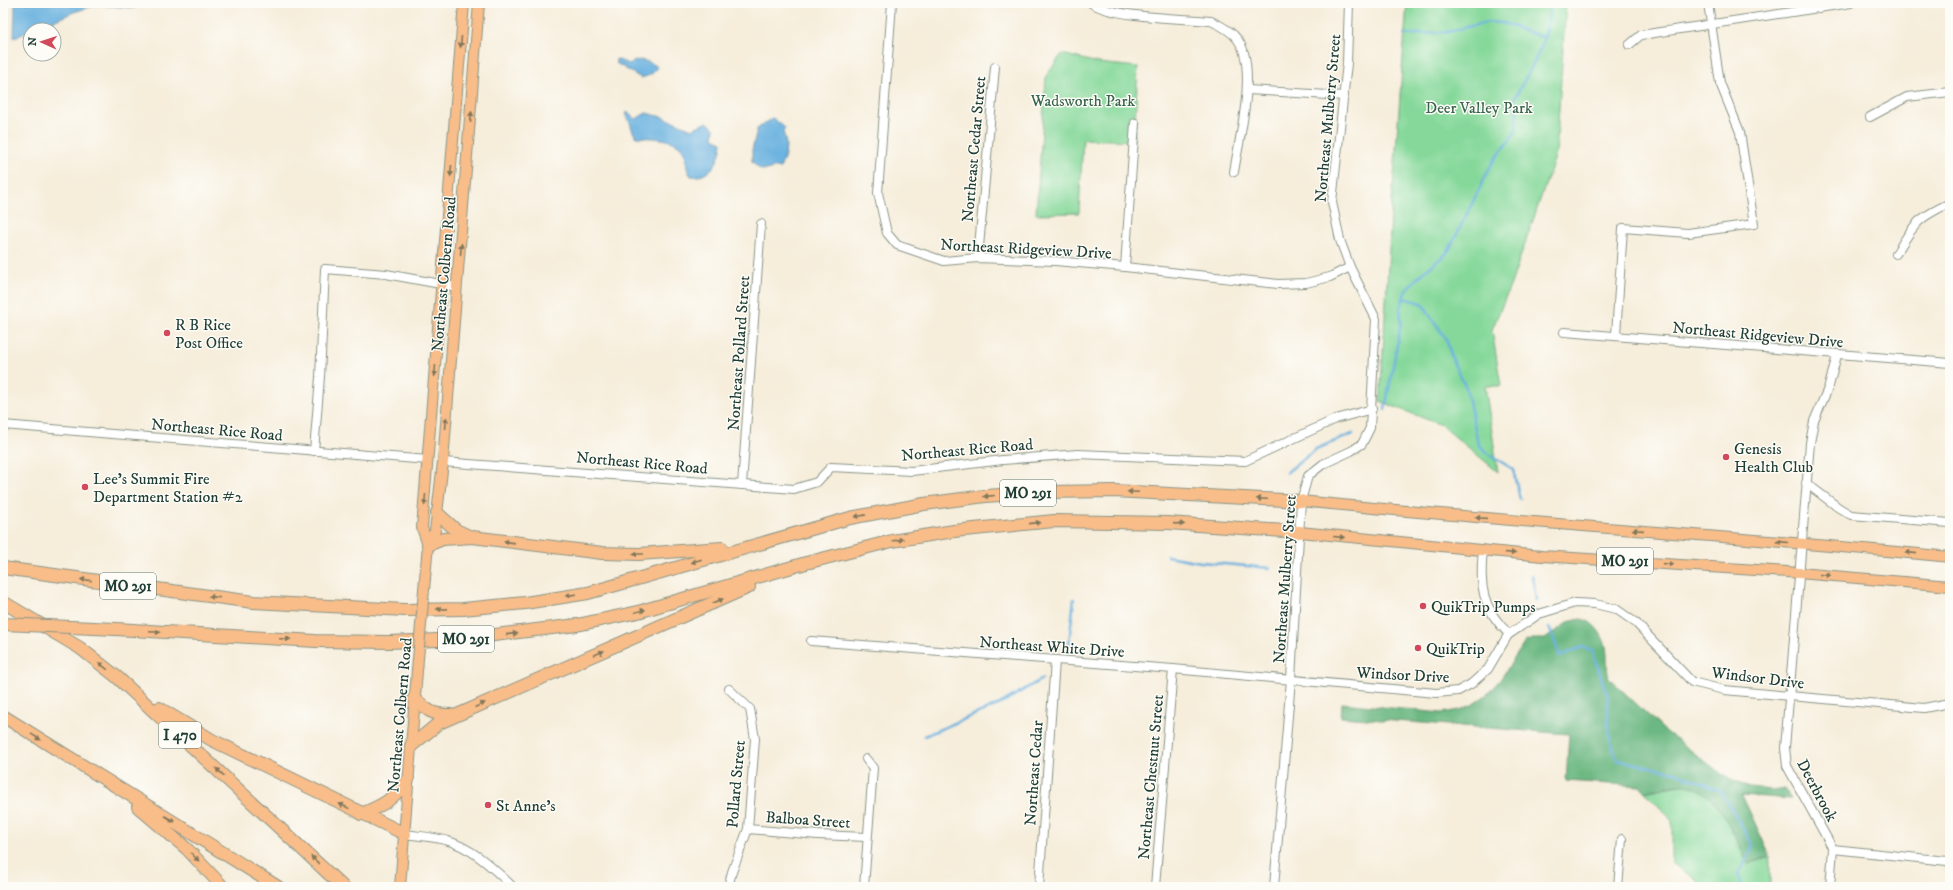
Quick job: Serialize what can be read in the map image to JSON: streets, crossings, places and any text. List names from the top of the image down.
{
  "streets": {
    "highway": ["MO 291", "I 470"],
    "main road": ["Northeast Colbern Road"],
    "street": [
      "Northeast Mulberry Street",
      "Northeast Cedar Street",
      "Northeast Ridgeview Drive",
      "Northeast Pollard Street",
      "Northeast Rice Road",
      "Northeast White Drive",
      "Windsor Drive",
      "Northeast Cedar",
      "Northeast Chestnut Street",
      "Pollard Street",
      "Deerbrook",
      "Balboa Street"
    ]
  },
  "crossings": [
    ["Northeast Mulberry Street", "Northeast Ridgeview Drive"],
    ["Northeast Mulberry Street", "Northeast Rice Road"],
    ["Northeast Mulberry Street", "MO 291"],
    ["Northeast Mulberry Street", "Northeast White Drive"],
    ["Northeast Mulberry Street", "Windsor Drive"],
    ["Northeast Cedar Street", "Northeast Ridgeview Drive"],
    ["Northeast Ridgeview Drive", "Deerbrook"],
    ["Northeast Colbern Road", "Northeast Rice Road"],
    ["Northeast Pollard Street", "Northeast Rice Road"],
    ["MO 291", "Deerbrook"],
    ["Northeast White Drive", "Windsor Drive"],
    ["Northeast White Drive", "Northeast Cedar"],
    ["Northeast White Drive", "Northeast Chestnut Street"],
    ["Windsor Drive", "Deerbrook"],
    ["Pollard Street", "Balboa Street"]
  ],
  "parks": ["Wadsworth Park", "Deer Valley Park"],
  "places": [
    "R B Rice Post Office",
    "Genesis Health Club",
    "Lee's Summit Fire Department Station #2",
    "QuikTrip Pumps",
    "QuikTrip",
    "St Anne's"
  ],
  "north": "left"
}
